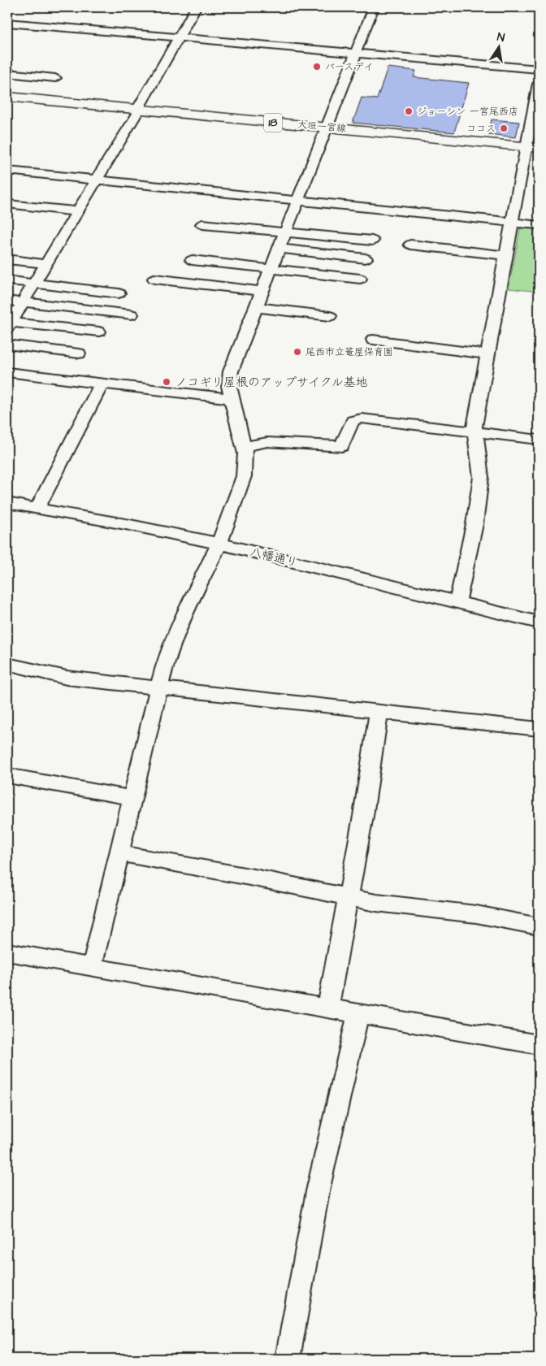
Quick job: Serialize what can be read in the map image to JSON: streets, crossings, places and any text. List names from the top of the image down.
{
  "streets": {
    "main road": ["18", "大垣一宮線"],
    "street": ["八幡通り"]
  },
  "places": [
    "バースデイ",
    "ジョーシン 一宮尾西店",
    "ココス",
    "尾西市立篭屋保育園",
    "ノコギリ屋根のアップサイクル基地"
  ],
  "north": "top"
}
